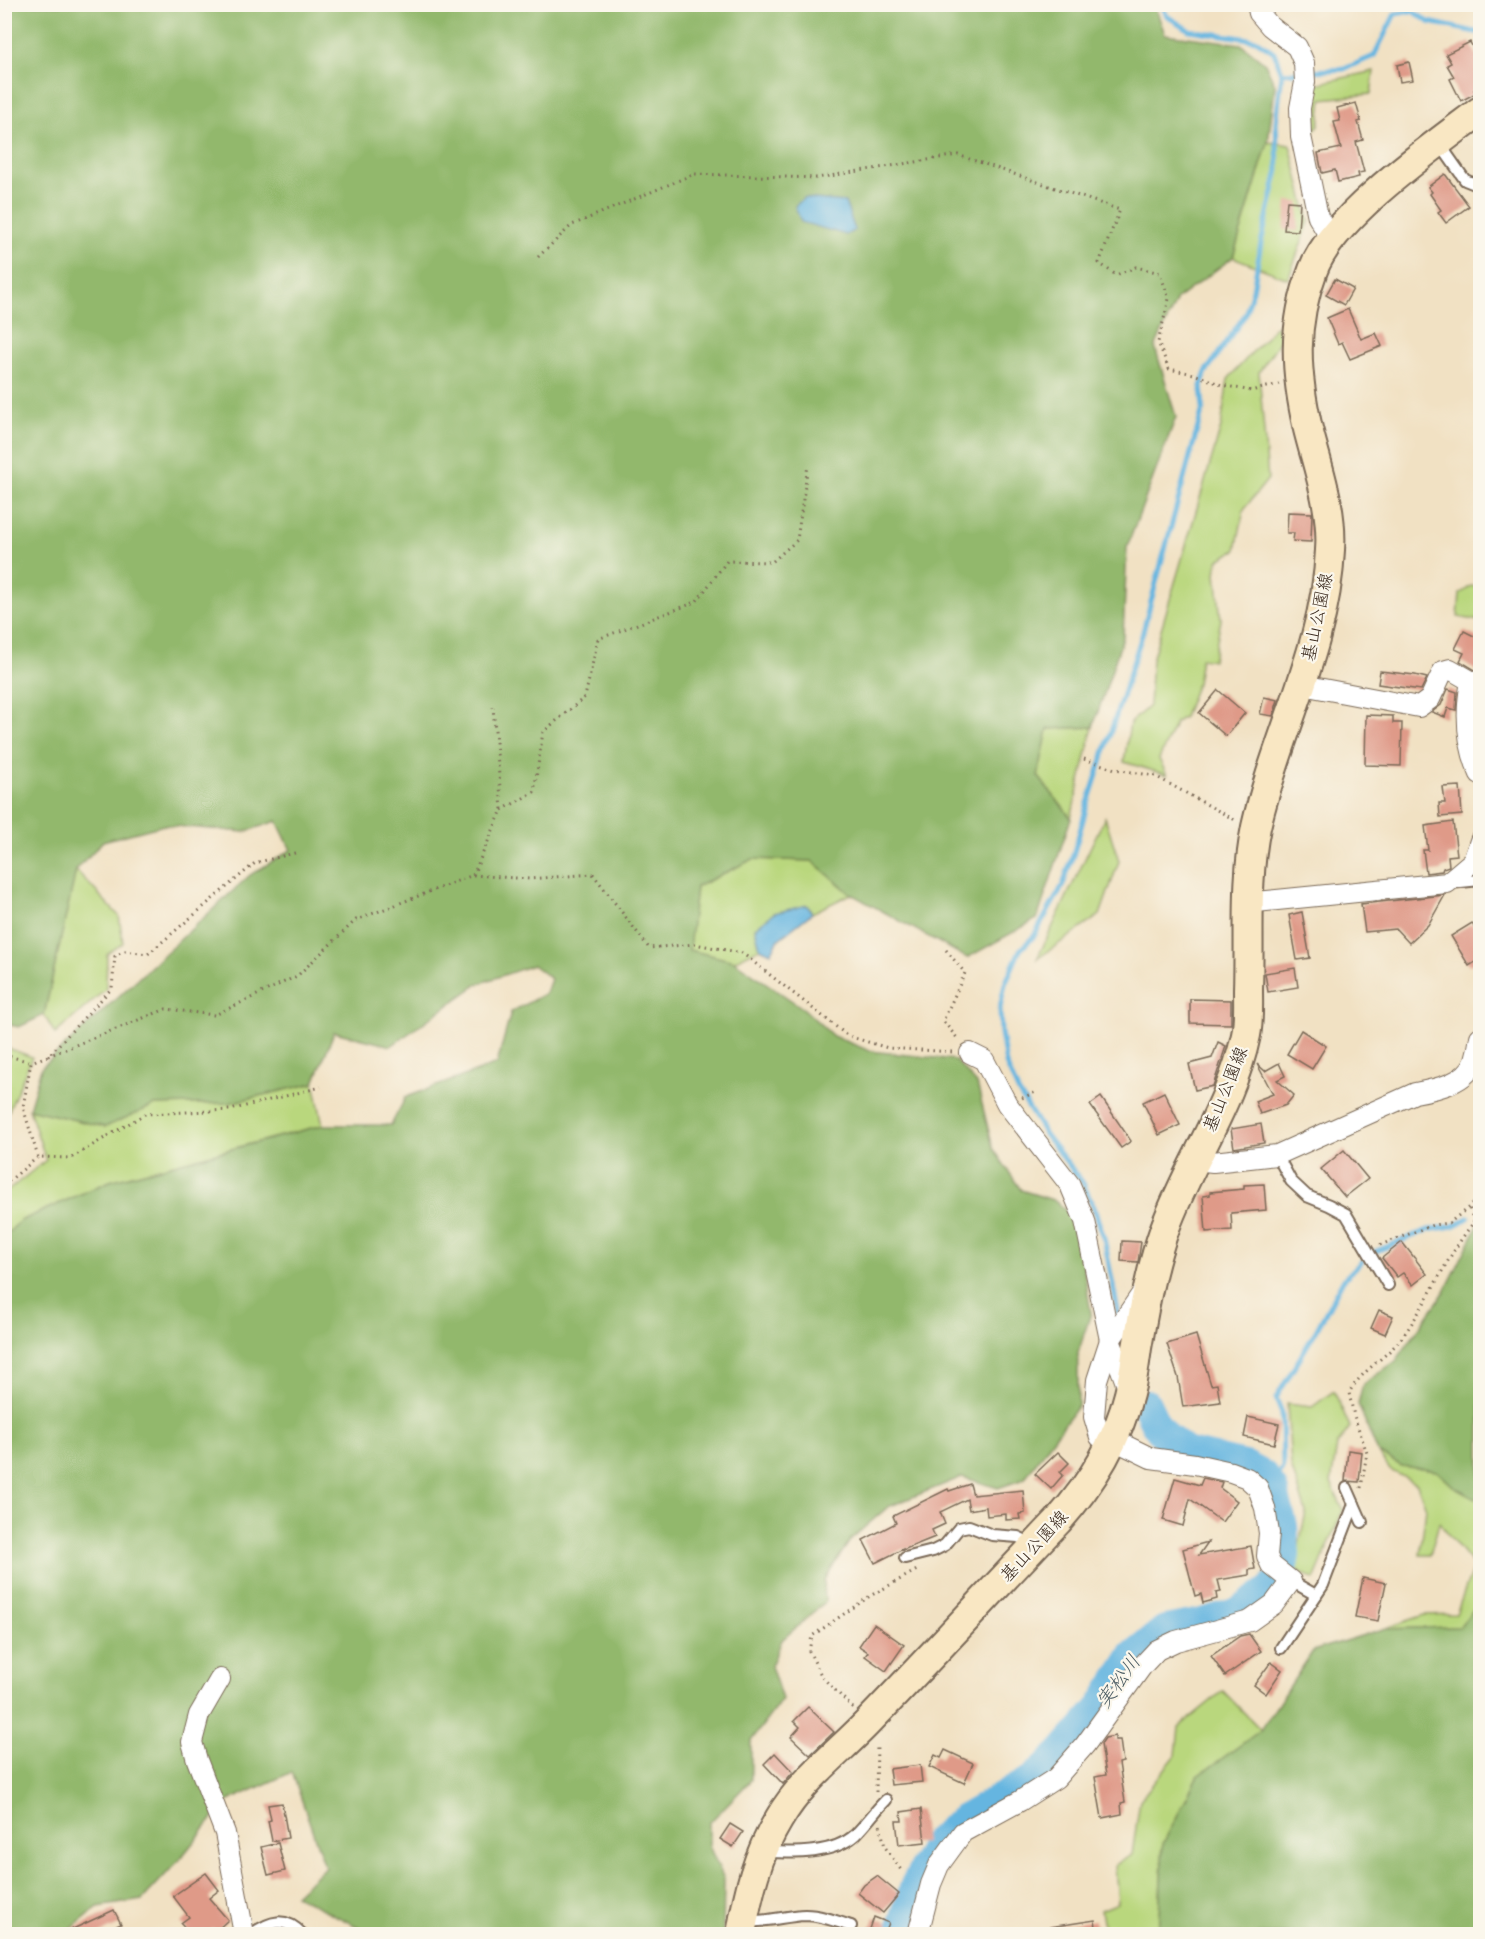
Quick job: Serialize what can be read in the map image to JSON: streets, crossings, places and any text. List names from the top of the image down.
{
  "streets": {
    "main road": ["基山公園線"]
  },
  "water": ["実松川"]
}
